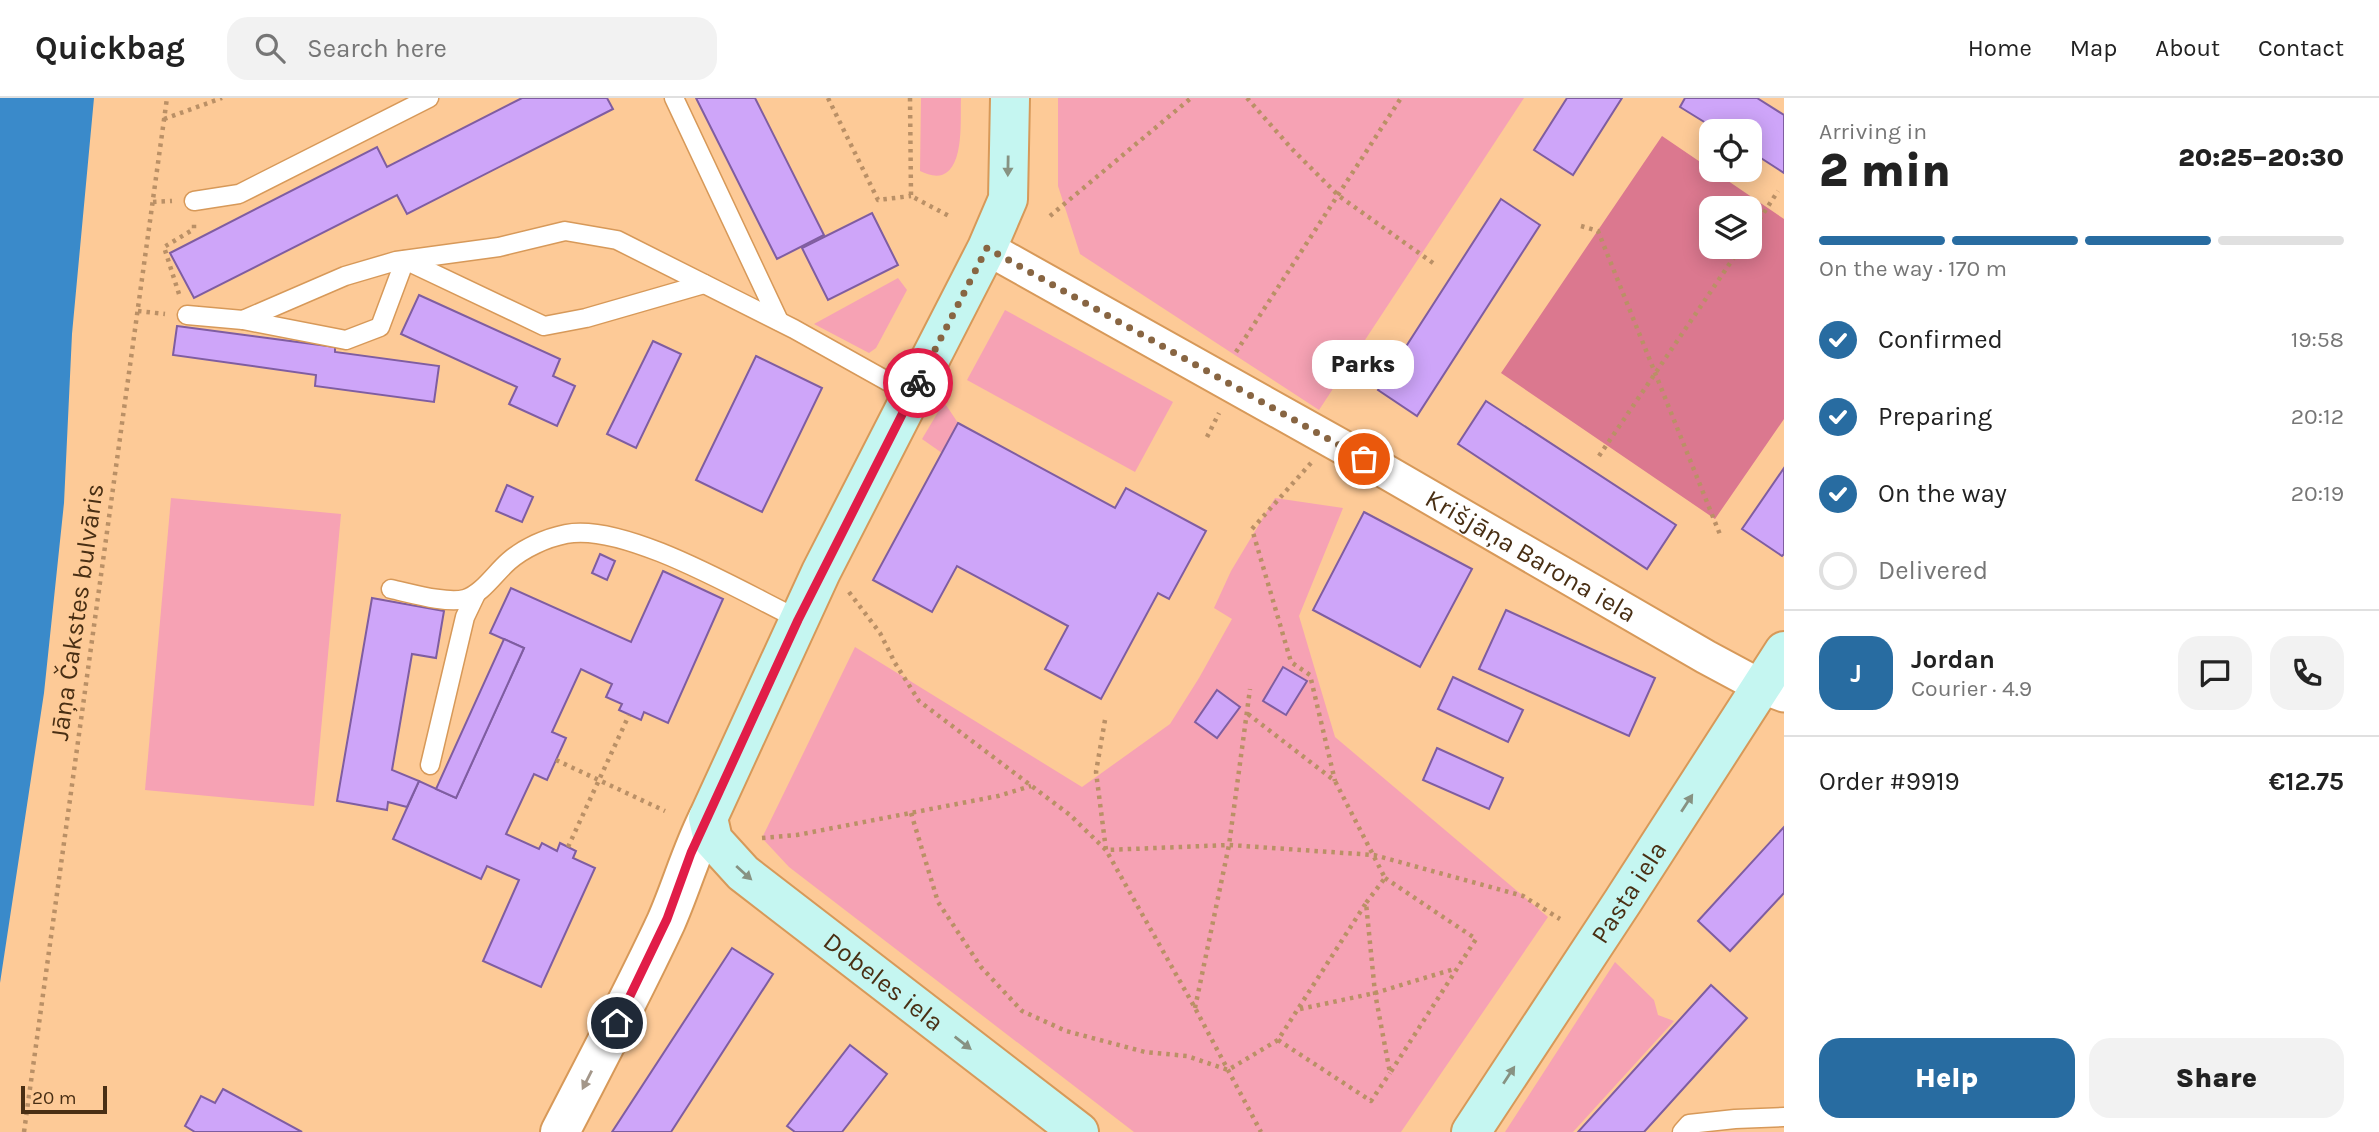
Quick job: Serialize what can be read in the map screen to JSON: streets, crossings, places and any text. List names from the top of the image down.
{
  "streets": {
    "main road": ["Pasta iela", "Dobeles iela"],
    "street": ["Krišjāņa Barona iela"],
    "path": ["Jāņa Čakstes bulvāris"]
  },
  "crossings": [
    ["Krišjāņa Barona iela", "Pasta iela"]
  ],
  "one_way": ["Pasta iela", "Dobeles iela"],
  "places": ["Parks"],
  "scale_bar": "20 m",
  "page": {
    "header": "Quickbag",
    "search": "Search here",
    "nav": [
      "Home",
      "Map",
      "About",
      "Contact"
    ],
    "heading": ["2 min", "Arriving in", "20:25–20:30"],
    "panel": [
      "Jordan",
      "Courier · 4.9",
      "Order #9919",
      "€12.75"
    ],
    "bar": "On the way · 170 m",
    "list": [
      ["Confirmed", "19:58"],
      ["Preparing", "20:12"],
      ["On the way", "20:19"],
      "Delivered"
    ],
    "bubble": "Parks",
    "round": "J",
    "buttons": ["Help", "Share"],
    "scale": "20 m"
  }
}
